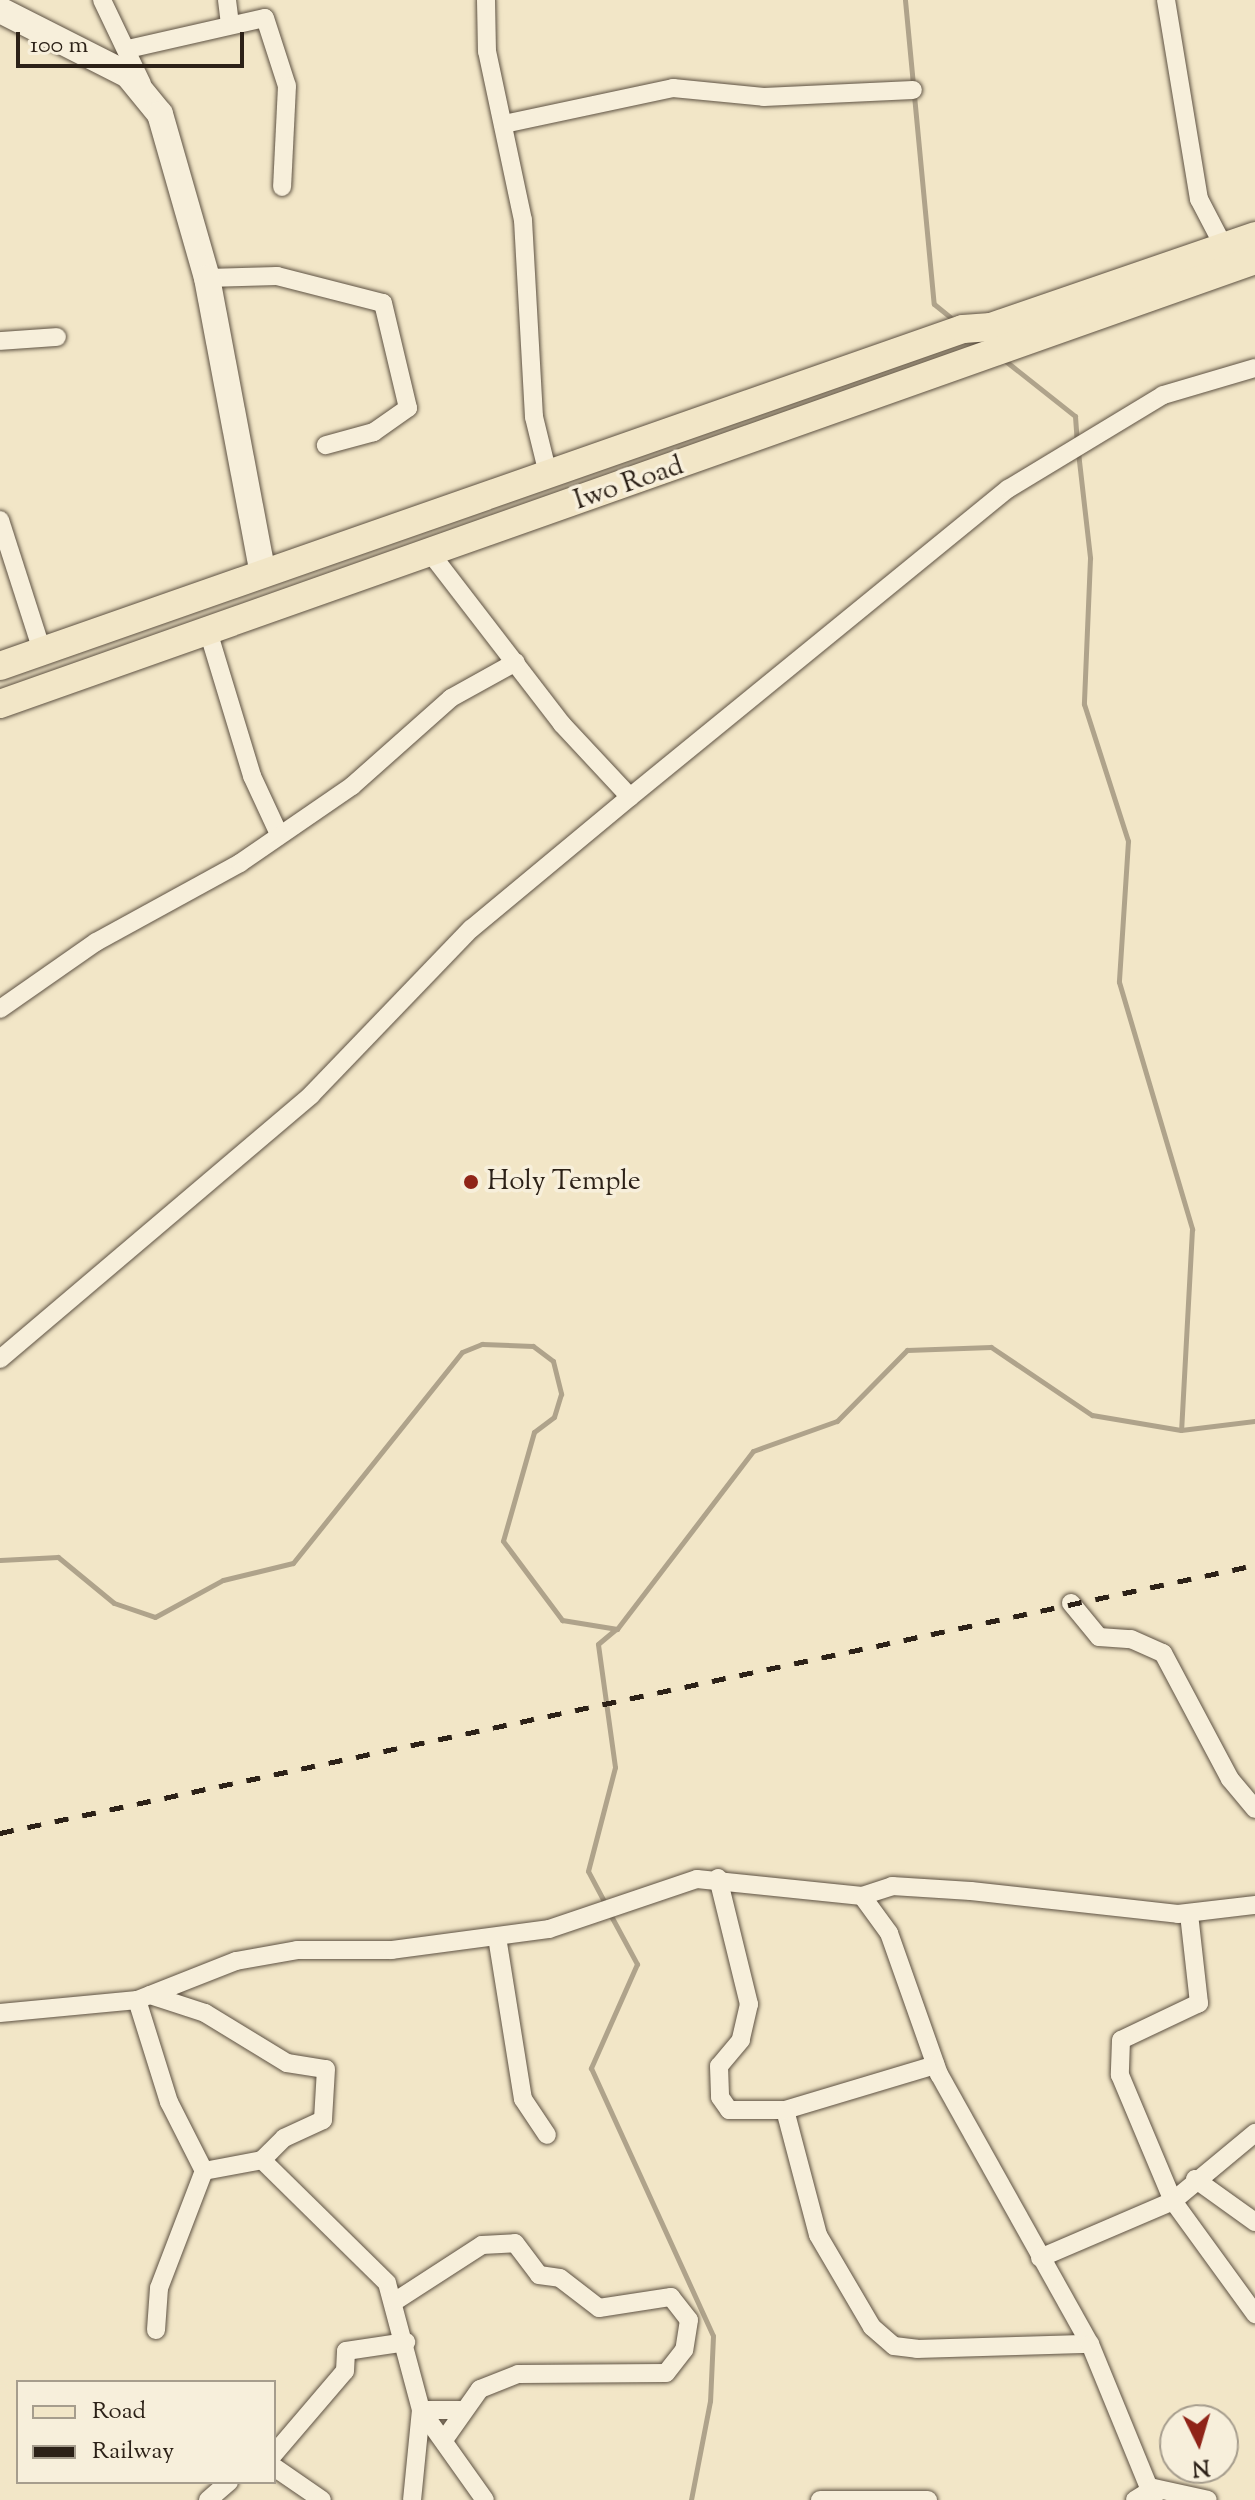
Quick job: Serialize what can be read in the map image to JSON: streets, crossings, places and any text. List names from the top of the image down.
{
  "streets": {
    "main road": ["Iwo Road"]
  },
  "places": ["Holy Temple"],
  "legend": ["Road", "Railway"],
  "scale_bar": "100 m",
  "north": "bottom"
}
